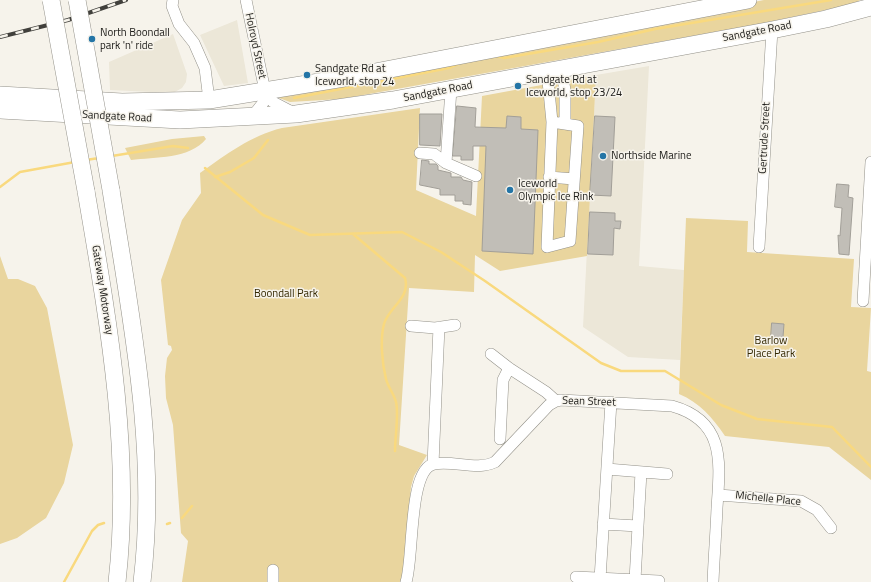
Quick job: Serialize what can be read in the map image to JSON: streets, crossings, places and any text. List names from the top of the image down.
{
  "streets": {
    "highway": ["Sandgate Road", "Gateway Motorway"],
    "street": [
      "Holroyd Street",
      "Gertrude Street",
      "Sean Street",
      "Michelle Place"
    ]
  },
  "crossings": [
    ["Sandgate Road", "Holroyd Street"],
    ["Sandgate Road", "Gertrude Street"],
    ["Sean Street", "Michelle Place"]
  ],
  "parks": ["Boondall Park", "Barlow Place Park"],
  "places": [
    "North Boondall park 'n' ride",
    "Sandgate Rd at Iceworld, stop 24",
    "Sandgate Rd at Iceworld, stop 23/24",
    "Northside Marine",
    "Iceworld Olympic Ice Rink"
  ]
}
